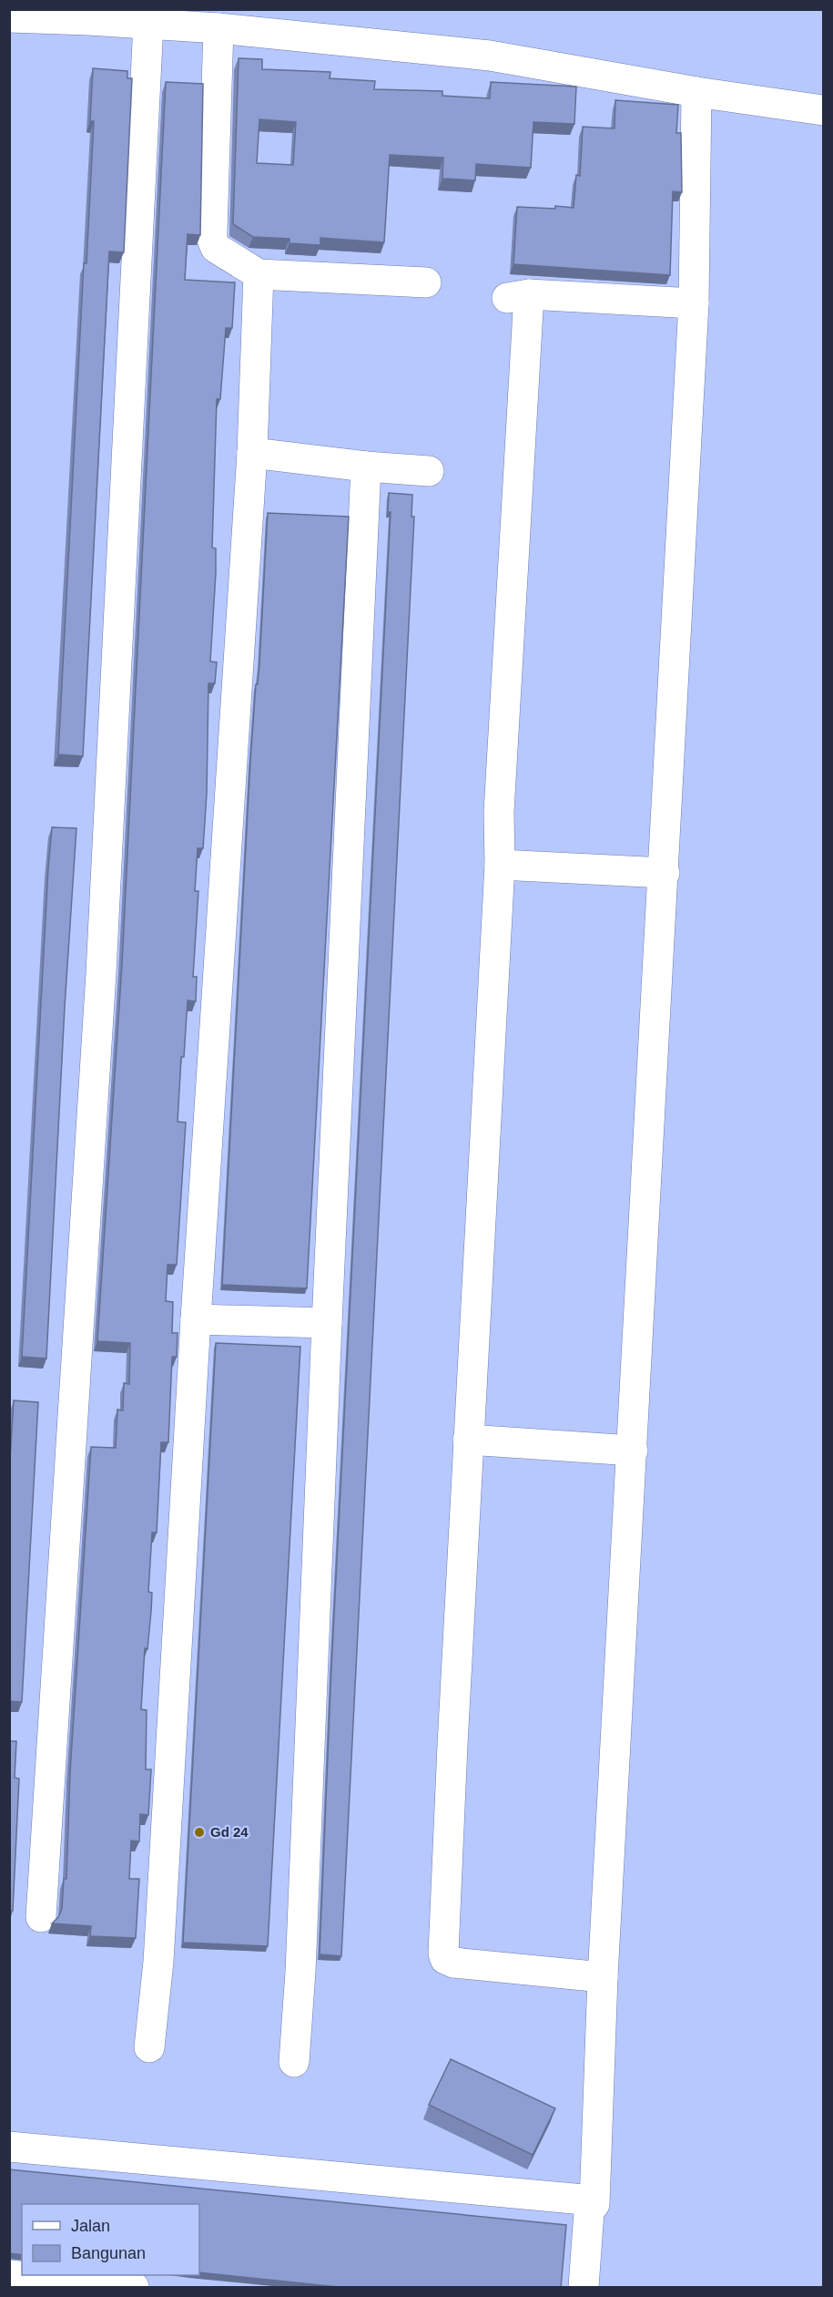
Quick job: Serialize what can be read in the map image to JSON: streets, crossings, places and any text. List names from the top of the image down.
{
  "places": ["Gd 24"],
  "legend": ["Jalan", "Bangunan"]
}
